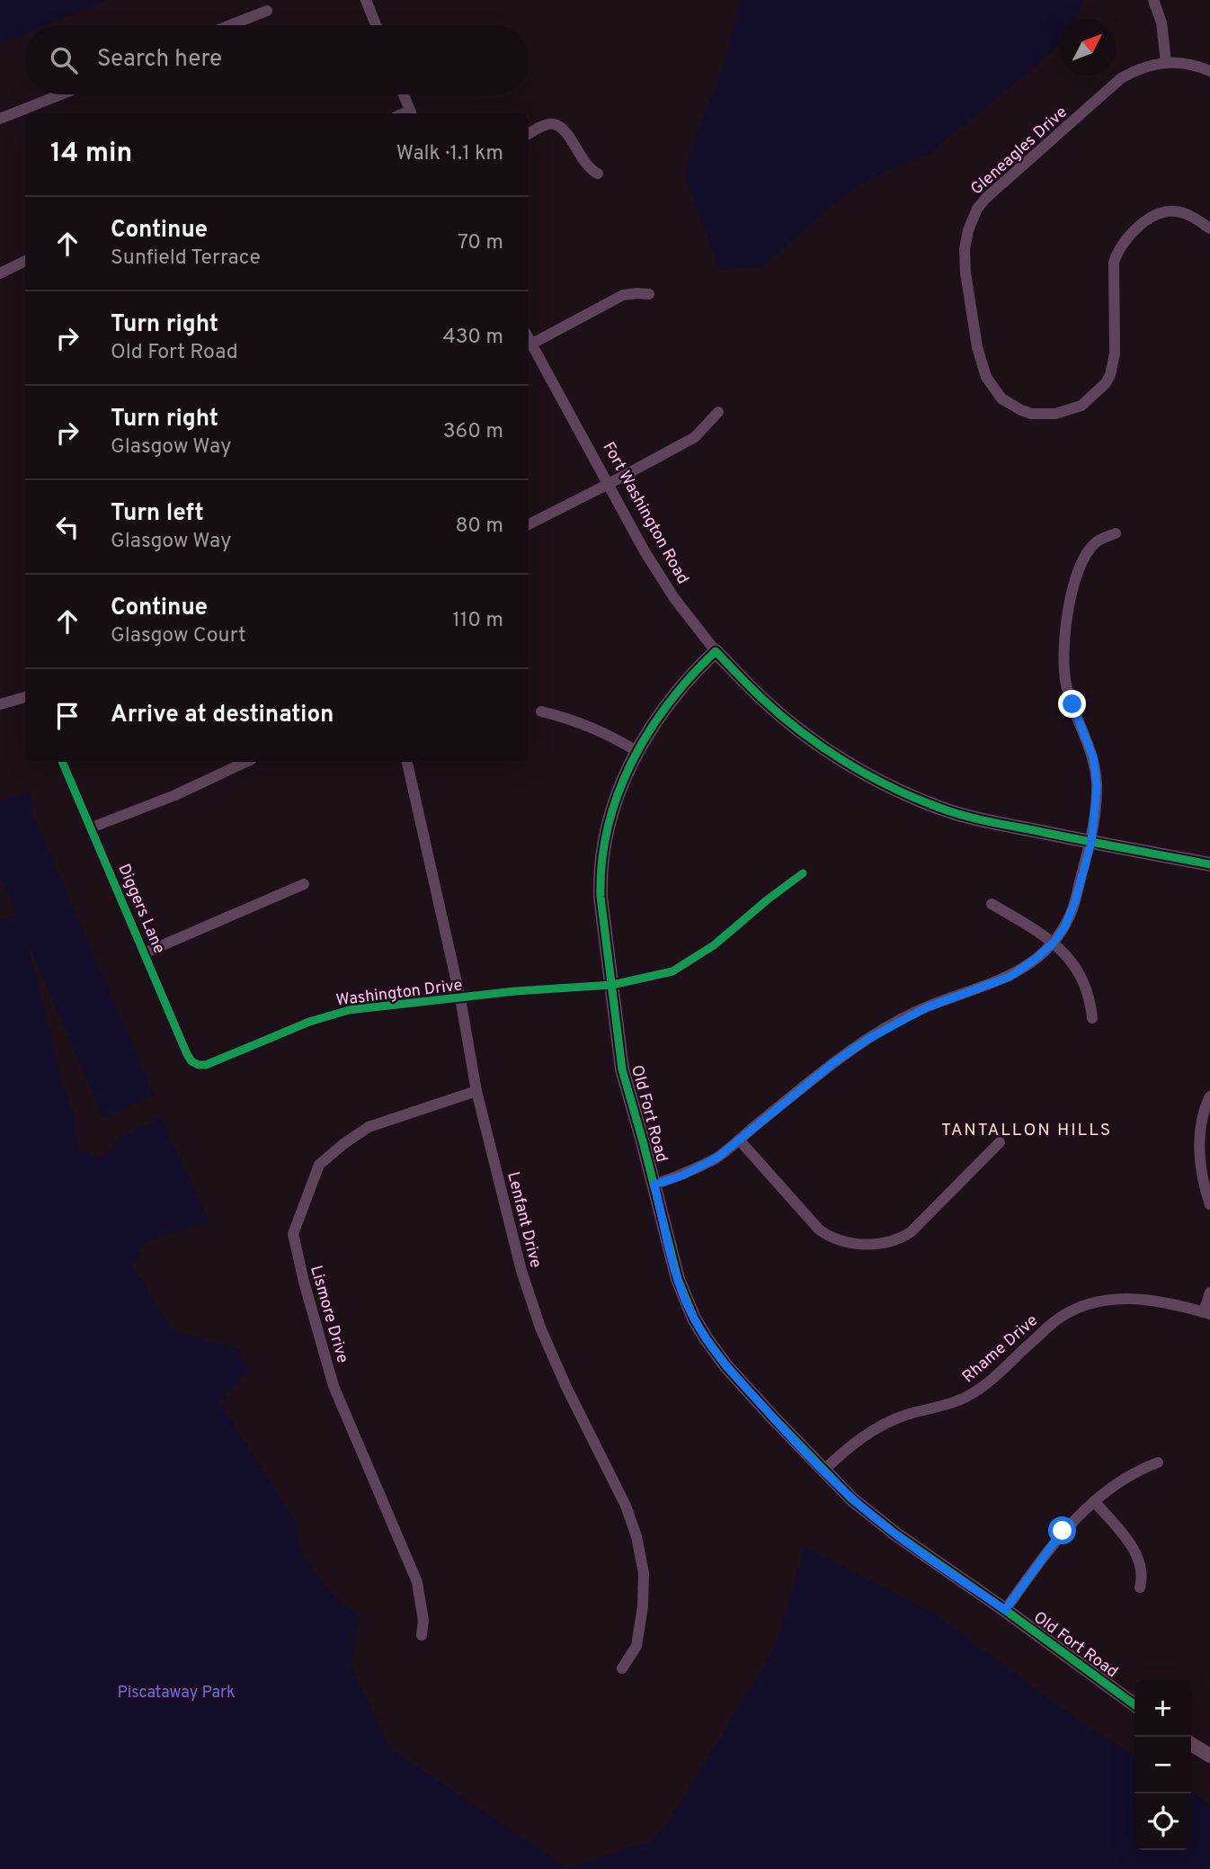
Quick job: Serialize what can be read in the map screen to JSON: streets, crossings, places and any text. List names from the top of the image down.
{
  "streets": {
    "main road": ["Fort Washington Road", "Old Fort Road"],
    "street": [
      "Gleneagles Drive",
      "Diggers Lane",
      "Washington Drive",
      "Lenfant Drive",
      "Lismore Drive",
      "Rhame Drive"
    ]
  },
  "crossings": [
    ["Fort Washington Road", "Old Fort Road"],
    ["Diggers Lane", "Washington Drive"],
    ["Washington Drive", "Old Fort Road"],
    ["Washington Drive", "Lenfant Drive"],
    ["Old Fort Road", "Rhame Drive"],
    ["Lenfant Drive", "Lismore Drive"]
  ],
  "districts": ["TANTALLON HILLS"],
  "parks": ["Piscataway Park"],
  "north": "top right",
  "page": {
    "search": "Search here",
    "heading": ["14 min", "Walk · 1.1 km"],
    "list": [
      ["Continue", "Sunfield Terrace", "70 m"],
      ["Turn right", "Old Fort Road", "430 m"],
      ["Turn right", "Glasgow Way", "360 m"],
      ["Turn left", "Glasgow Way", "80 m"],
      ["Continue", "Glasgow Court", "110 m"],
      "Arrive at destination"
    ],
    "map_buttons": ["+", "−"]
  }
}
